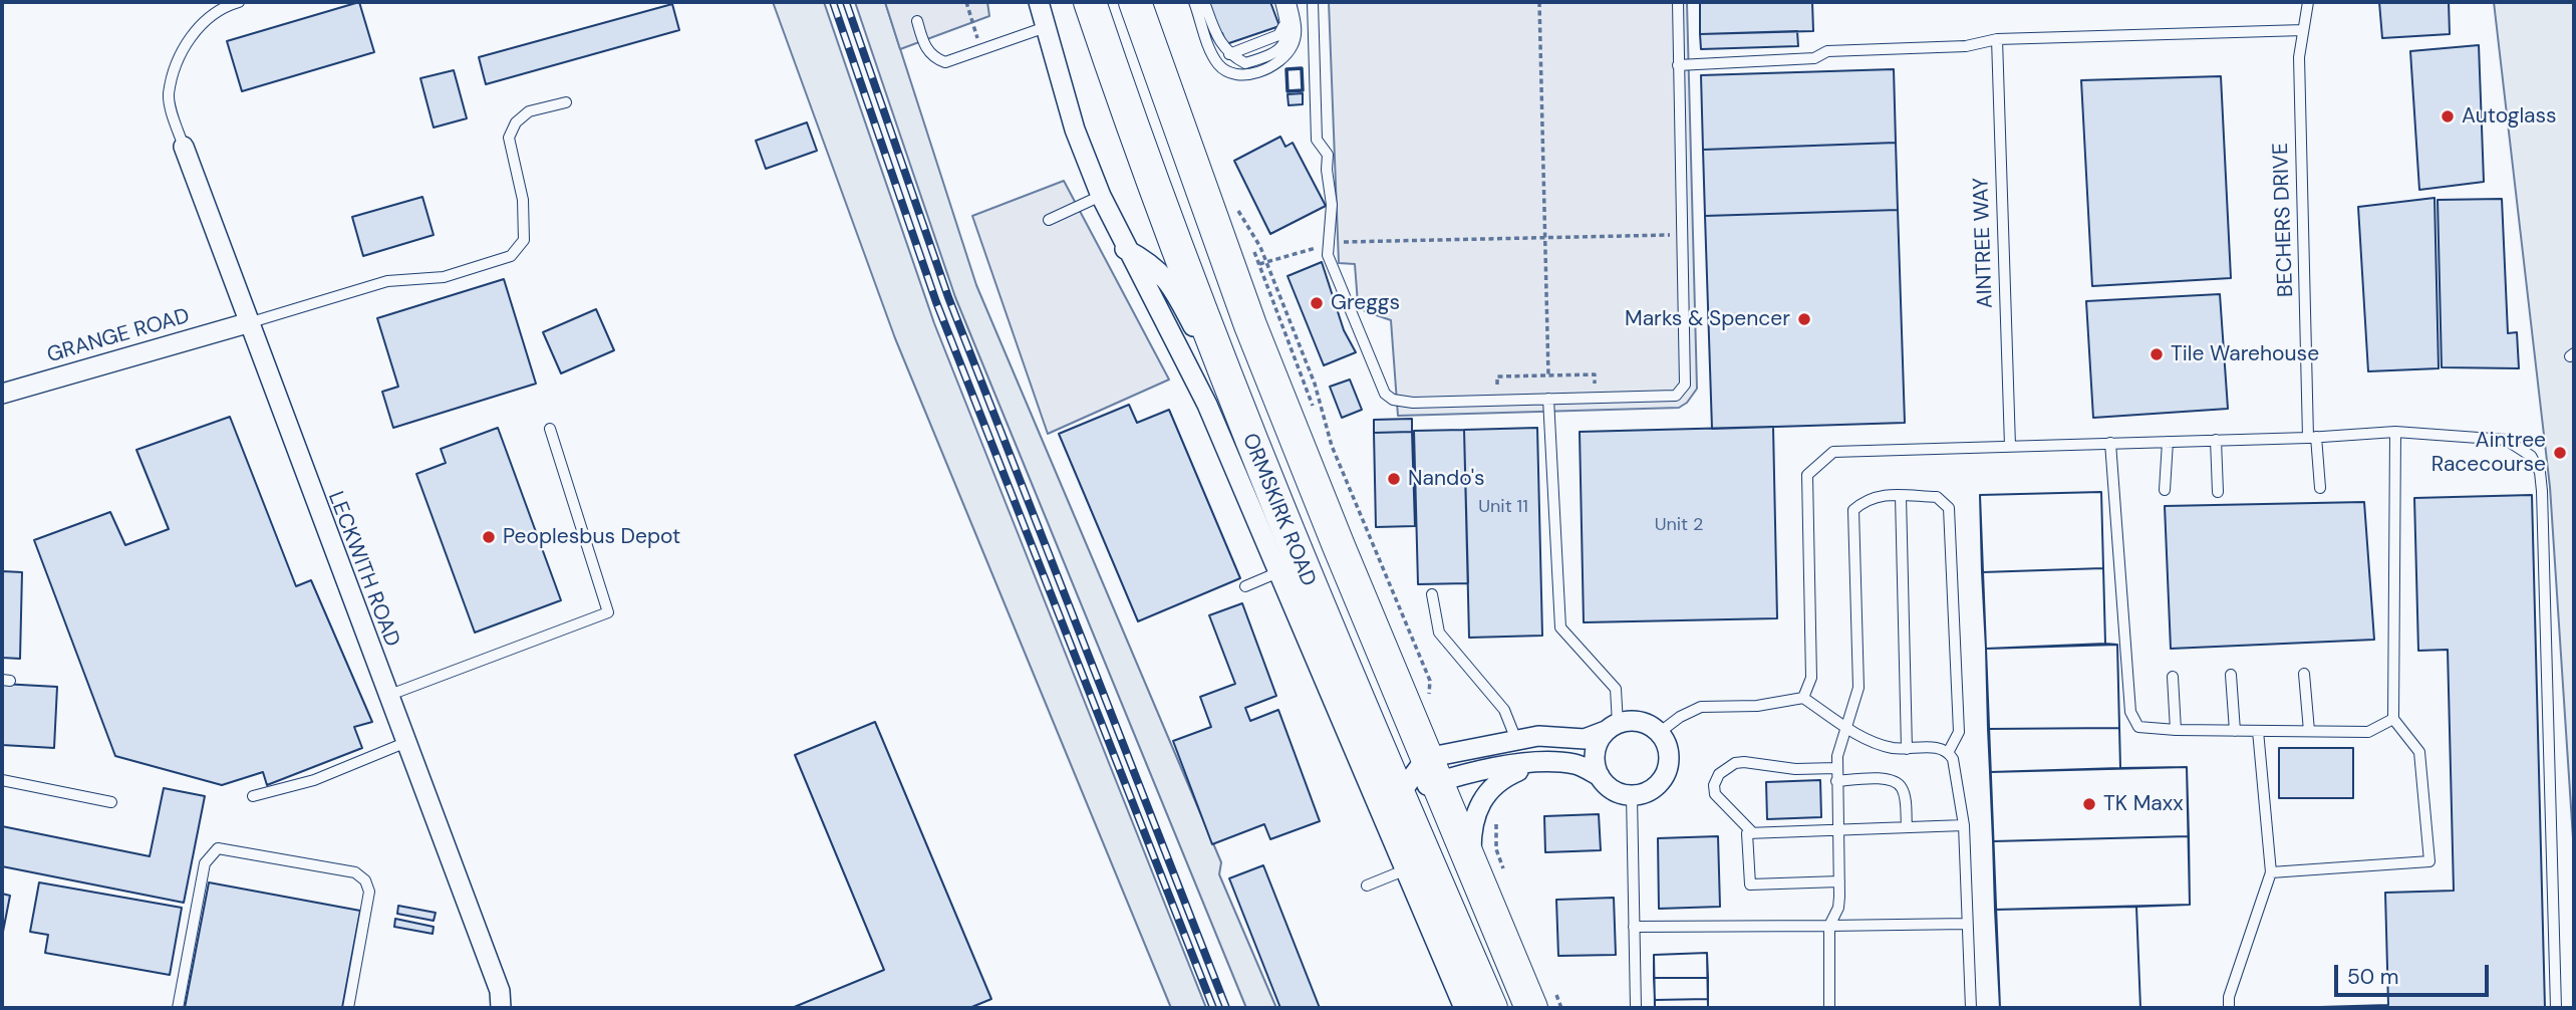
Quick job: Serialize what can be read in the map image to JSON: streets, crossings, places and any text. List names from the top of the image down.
{
  "streets": {
    "highway": ["ORMSKIRK ROAD"],
    "street": ["GRANGE ROAD", "LECKWITH ROAD"],
    "lane": ["BECHERS DRIVE", "AINTREE WAY"]
  },
  "crossings": [
    ["GRANGE ROAD", "LECKWITH ROAD"]
  ],
  "places": [
    "Autoglass",
    "Greggs",
    "Marks & Spencer",
    "Tile Warehouse",
    "Aintree Racecourse",
    "Nando's",
    "Peoplesbus Depot",
    "TK Maxx"
  ],
  "house_numbers": ["Unit 11", "Unit 2"],
  "scale_bar": "50 m"
}
